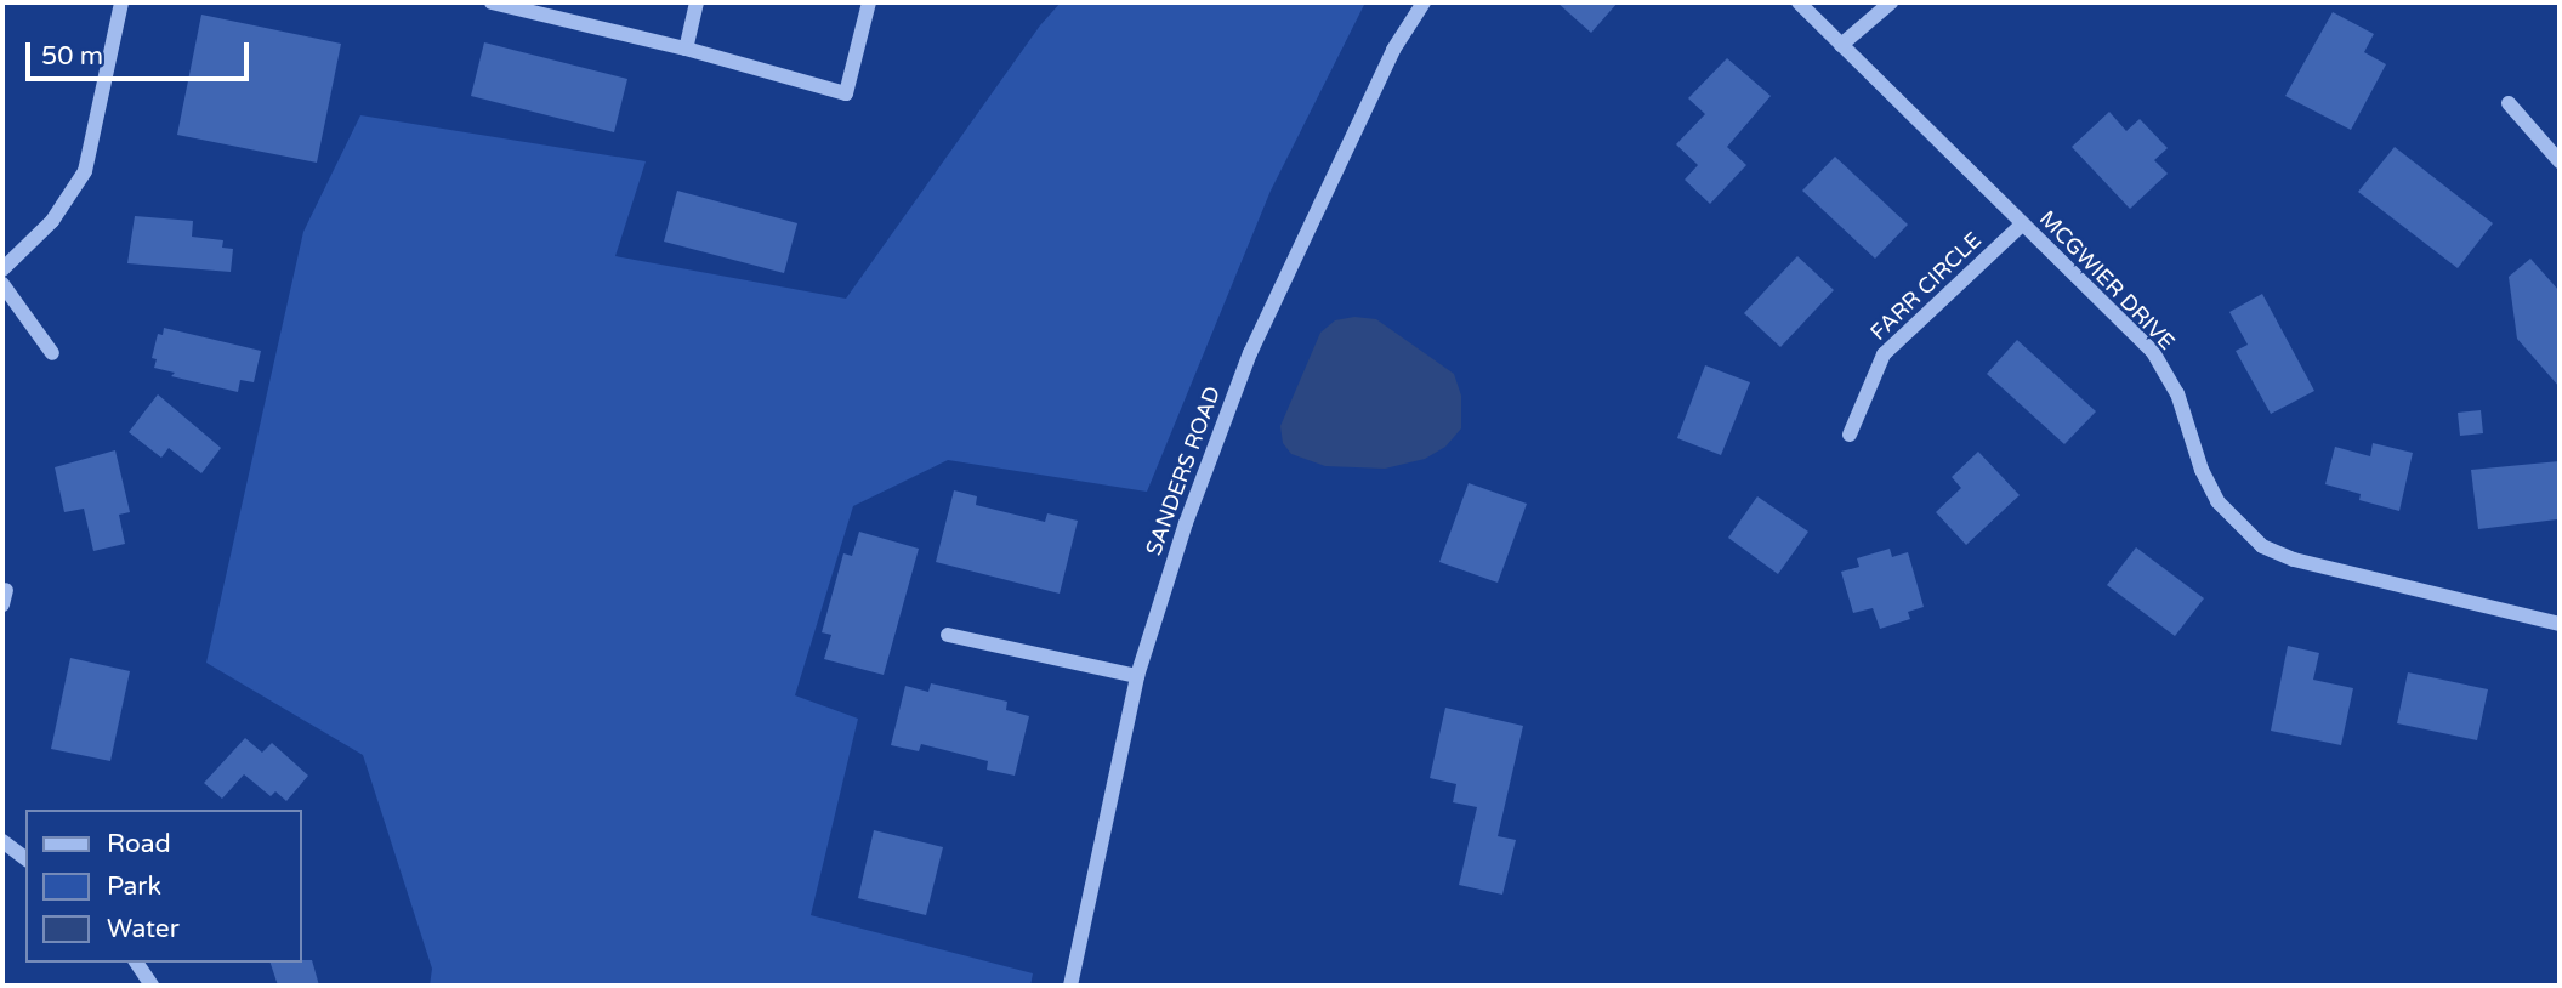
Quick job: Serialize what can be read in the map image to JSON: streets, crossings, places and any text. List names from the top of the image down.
{
  "streets": {
    "street": ["MCGWIER DRIVE", "FARR CIRCLE", "SANDERS ROAD"]
  },
  "crossings": [
    ["MCGWIER DRIVE", "FARR CIRCLE"]
  ],
  "legend": ["Road", "Park", "Water"],
  "scale_bar": "50 m"
}
